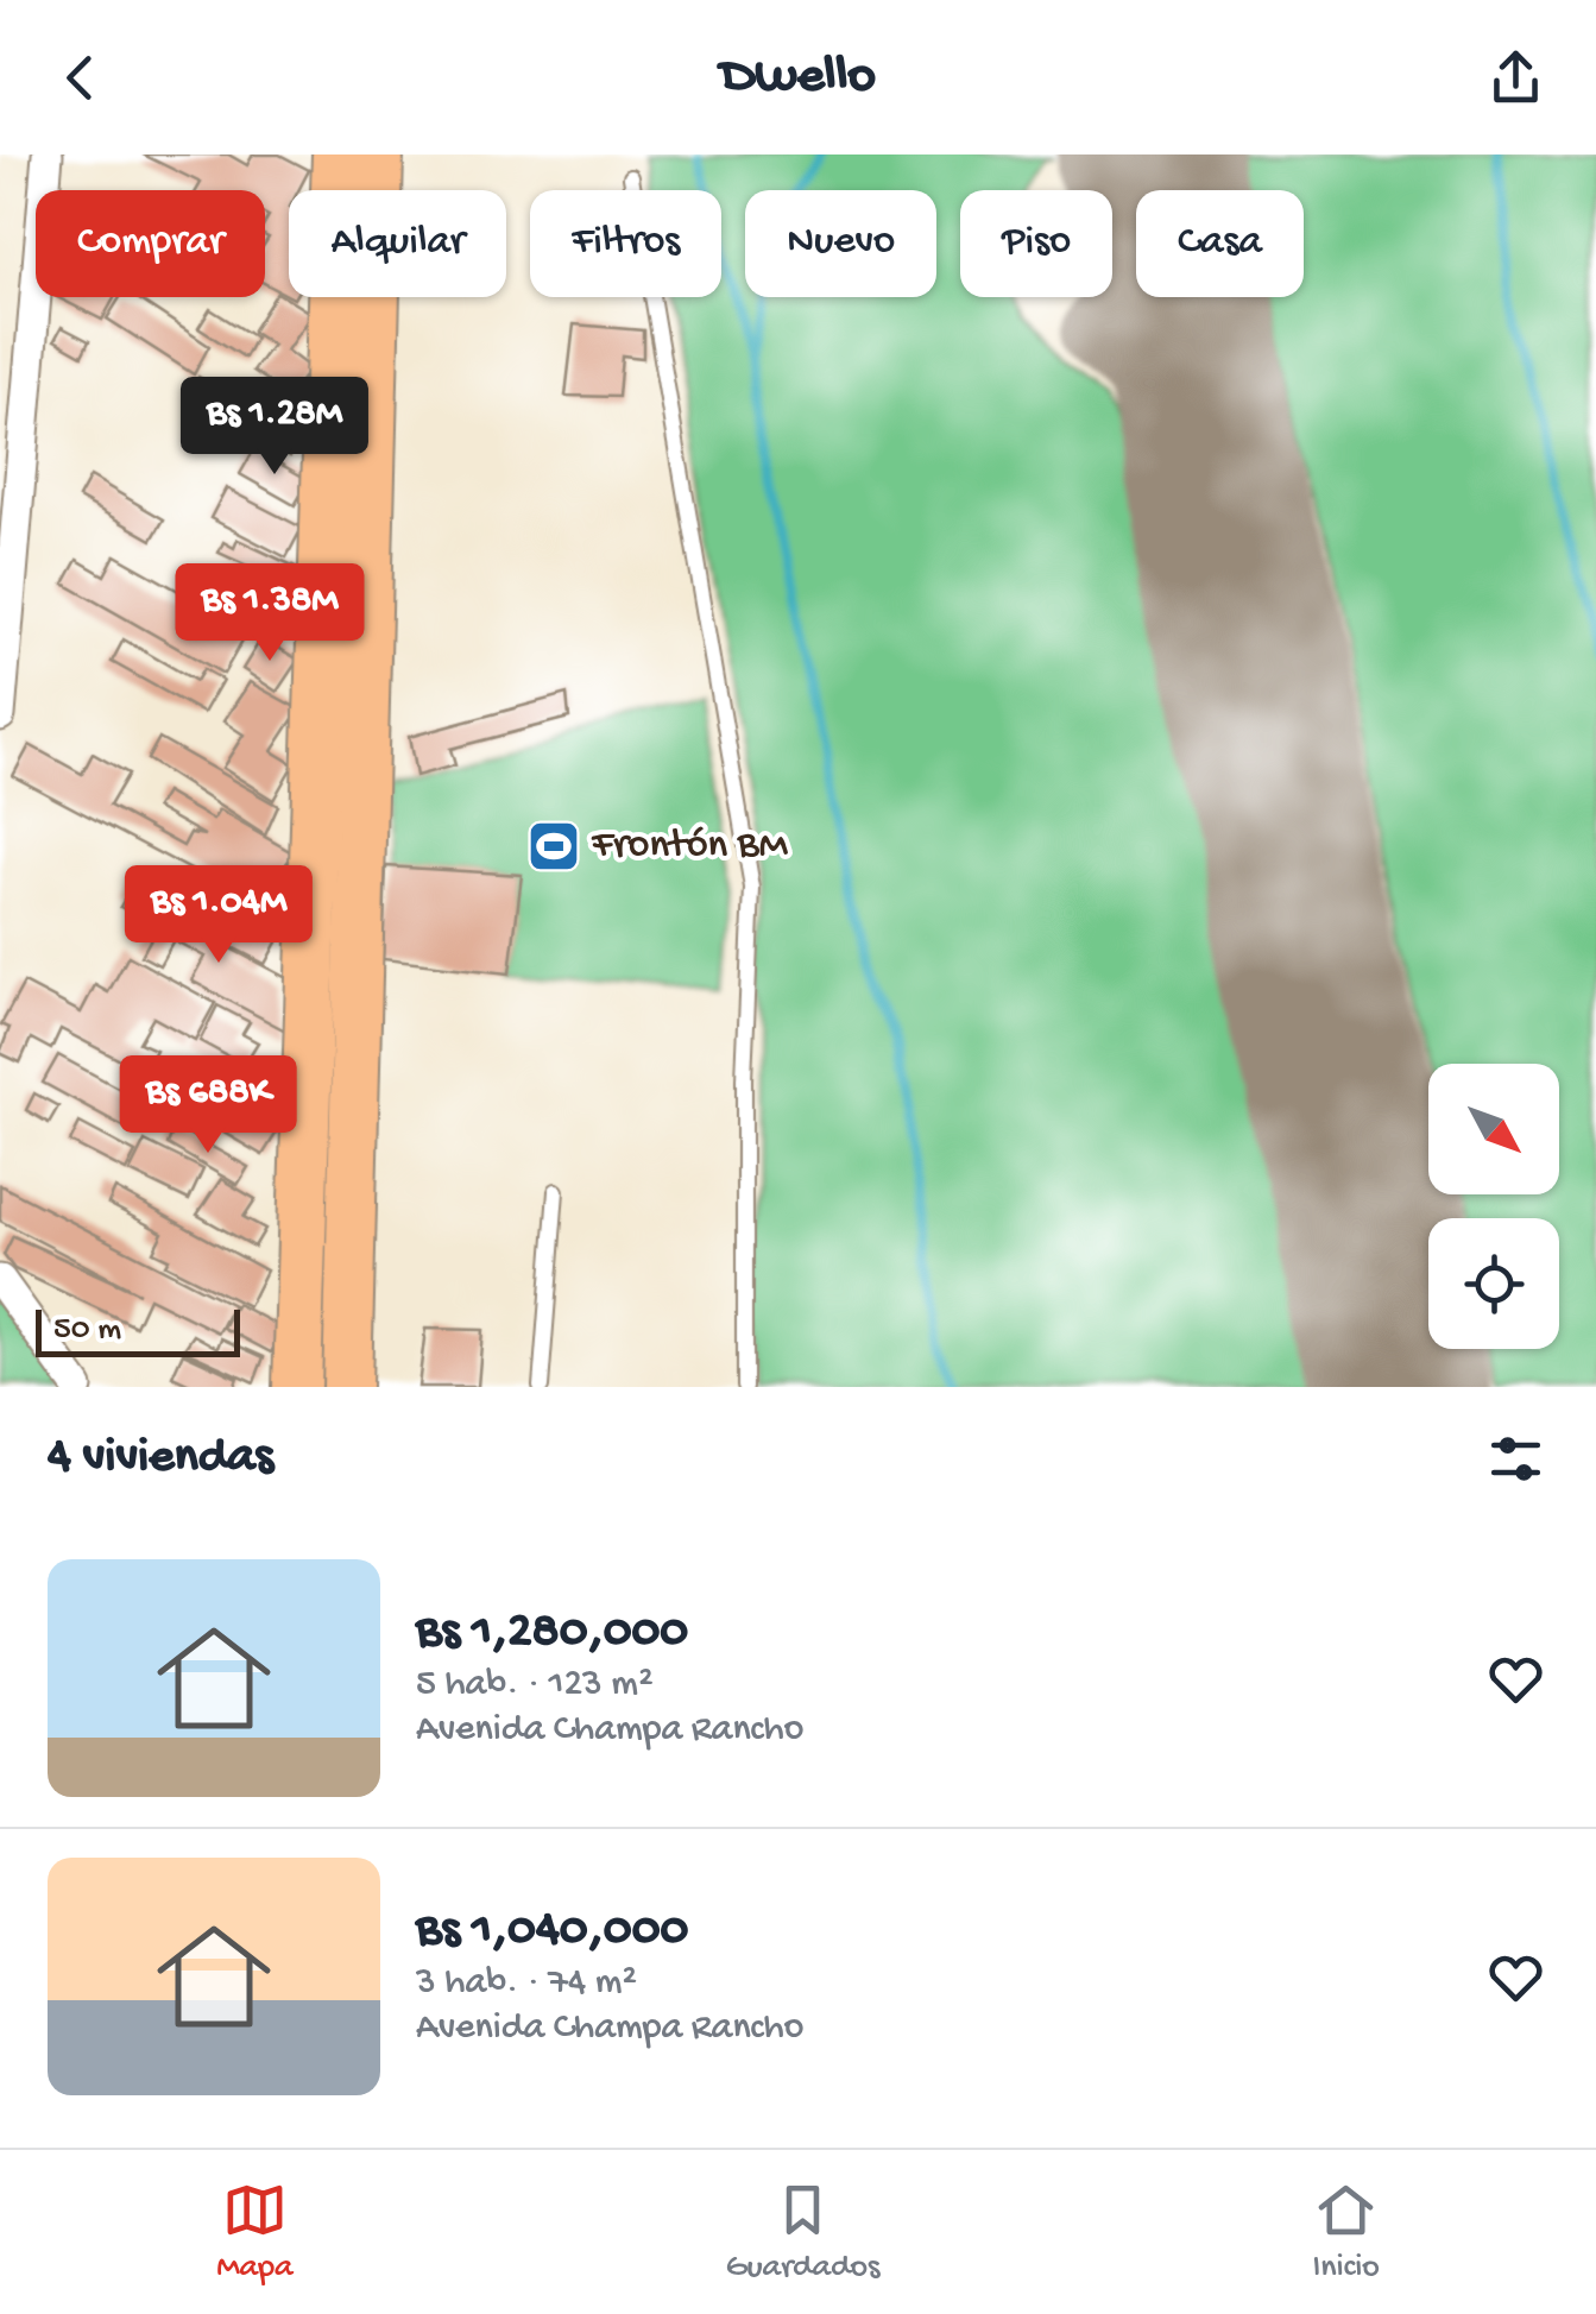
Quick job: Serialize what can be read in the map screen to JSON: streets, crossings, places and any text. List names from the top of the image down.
{
  "places": {
    "sports": ["Frontón BM"]
  },
  "scale_bar": "50 m",
  "north": "bottom right",
  "page": {
    "header": "Dwello",
    "chip": [
      "Comprar",
      "Alquilar",
      "Filtros",
      "Nuevo",
      "Piso",
      "Casa"
    ],
    "price": [
      "Bs 1.28M",
      "Bs 1.38M",
      "Bs 1.04M",
      "Bs 688K"
    ],
    "scale": "50 m",
    "heading": "4 viviendas",
    "list": [
      {
        "name": "Bs 1,280,000",
        "note": "5 hab. · 123 m² · Avenida Champa Rancho"
      },
      {
        "name": "Bs 1,040,000",
        "note": "3 hab. · 74 m² · Avenida Champa Rancho"
      }
    ],
    "tabs": ["Mapa", "Guardados", "Inicio"]
  }
}
